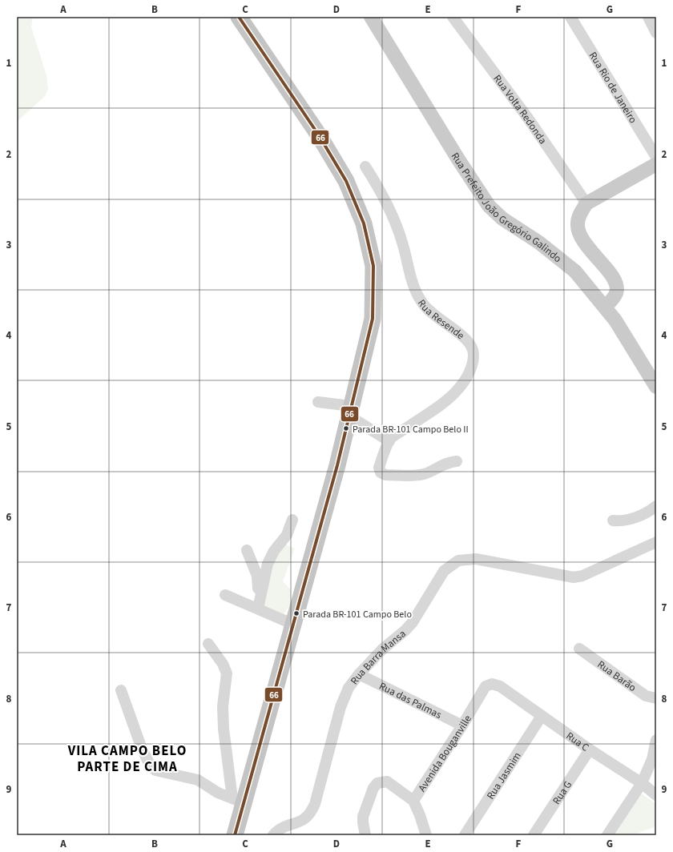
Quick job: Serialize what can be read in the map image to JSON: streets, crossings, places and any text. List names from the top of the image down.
{
  "streets": {
    "main road": ["Rua Prefeito João Gregório Galindo"],
    "street": [
      "Rua Rio de Janeiro",
      "Rua Volta Redonda",
      "Rua Resende",
      "Rua Barra Mansa",
      "Rua Barão",
      "Rua das Palmas",
      "Rua C",
      "Avenida Bouganville",
      "Rua Jasmim",
      "Rua G"
    ]
  },
  "crossings": [
    ["Rua Barra Mansa", "Rua das Palmas"],
    ["Rua das Palmas", "Avenida Bouganville"],
    ["Rua C", "Avenida Bouganville"],
    ["Rua C", "Rua Jasmim"],
    ["Rua C", "Rua G"]
  ],
  "districts": ["VILA CAMPO BELO PARTE DE CIMA"],
  "places": ["Parada BR-101 Campo Belo II", "Parada BR-101 Campo Belo"],
  "lines": ["transit line 66"],
  "grid": {
    "columns": [
      "A",
      "B",
      "C",
      "D",
      "E",
      "F",
      "G"
    ],
    "rows": [
      "1",
      "2",
      "3",
      "4",
      "5",
      "6",
      "7",
      "8",
      "9"
    ]
  }
}
